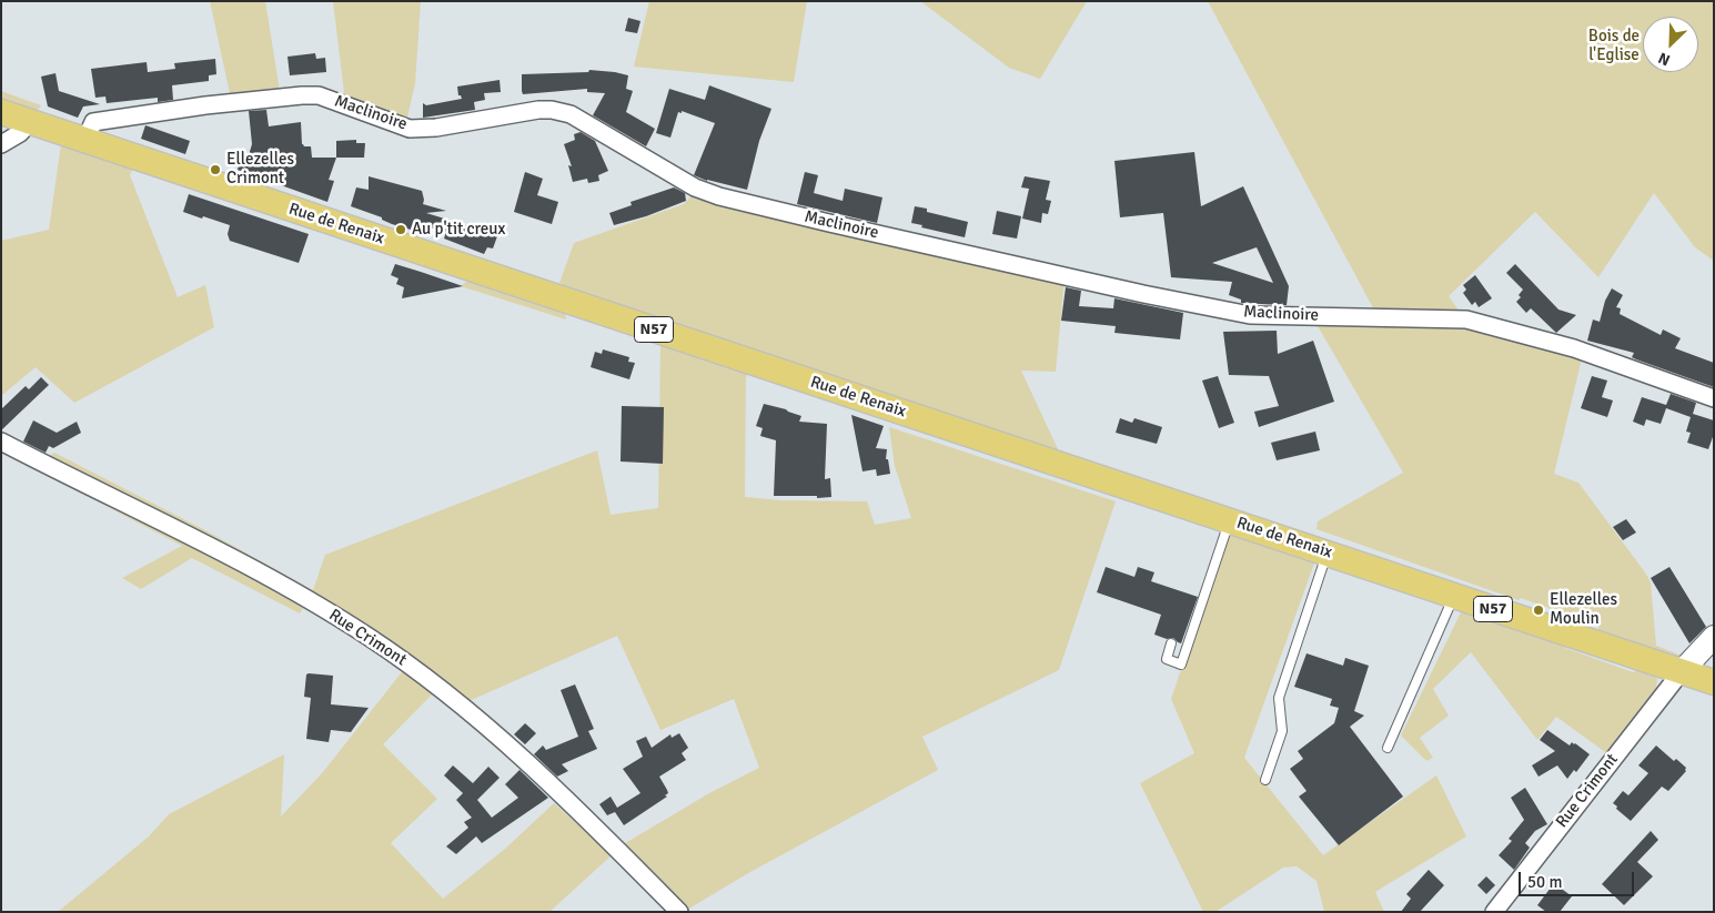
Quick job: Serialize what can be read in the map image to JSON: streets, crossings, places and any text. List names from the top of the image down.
{
  "streets": {
    "main road": ["Rue de Renaix", "N57"],
    "street": ["Maclinoire", "Rue Crimont"]
  },
  "crossings": [
    ["Maclinoire", "Rue de Renaix"],
    ["Rue de Renaix", "Rue Crimont"]
  ],
  "parks": ["Bois de l'Eglise"],
  "places": ["Ellezelles Crimont", "Au p'tit creux", "Ellezelles Moulin"],
  "scale_bar": "50 m",
  "north": "bottom left"
}
